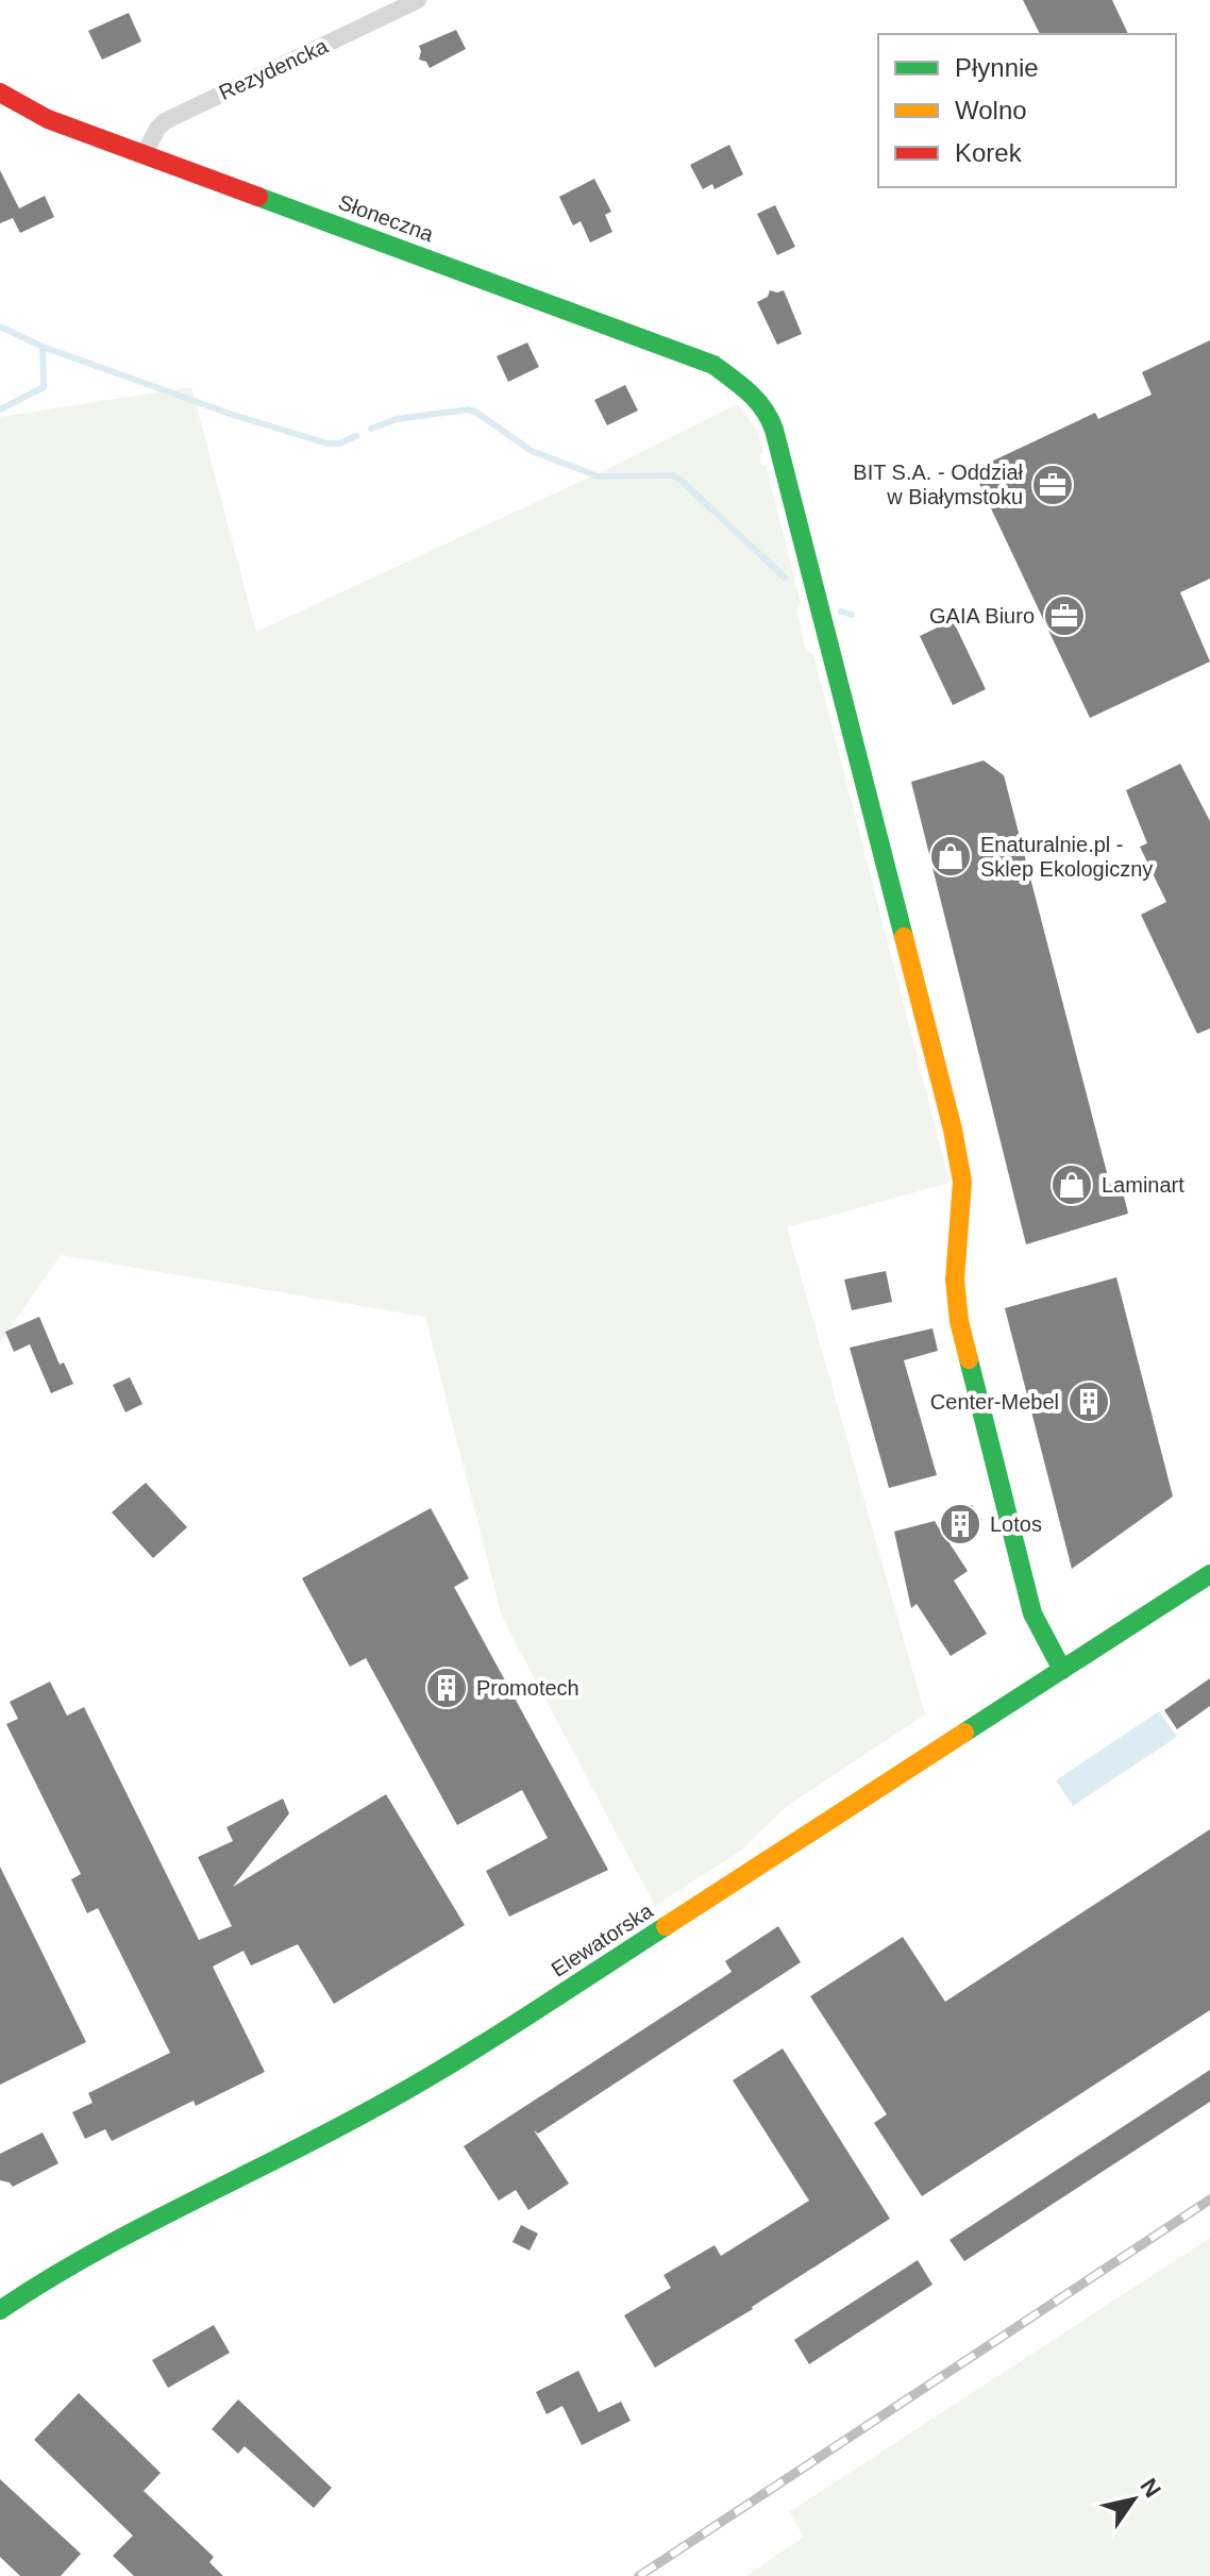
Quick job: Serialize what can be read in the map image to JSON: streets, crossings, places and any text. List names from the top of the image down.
{
  "streets": {
    "street": ["Rezydencka", "Słoneczna", "Elewatorska"]
  },
  "crossings": [
    ["Rezydencka", "Słoneczna"],
    ["Słoneczna", "Elewatorska"]
  ],
  "places": {
    "office": ["BIT S.A. - Oddział w Białymstoku", "GAIA Biuro"],
    "shop": ["Enaturalnie.pl - Sklep Ekologiczny", "Laminart"],
    "building": ["Center-Mebel", "Lotos", "Promotech"]
  },
  "legend": ["Płynnie", "Wolno", "Korek"],
  "north": "top right"
}
